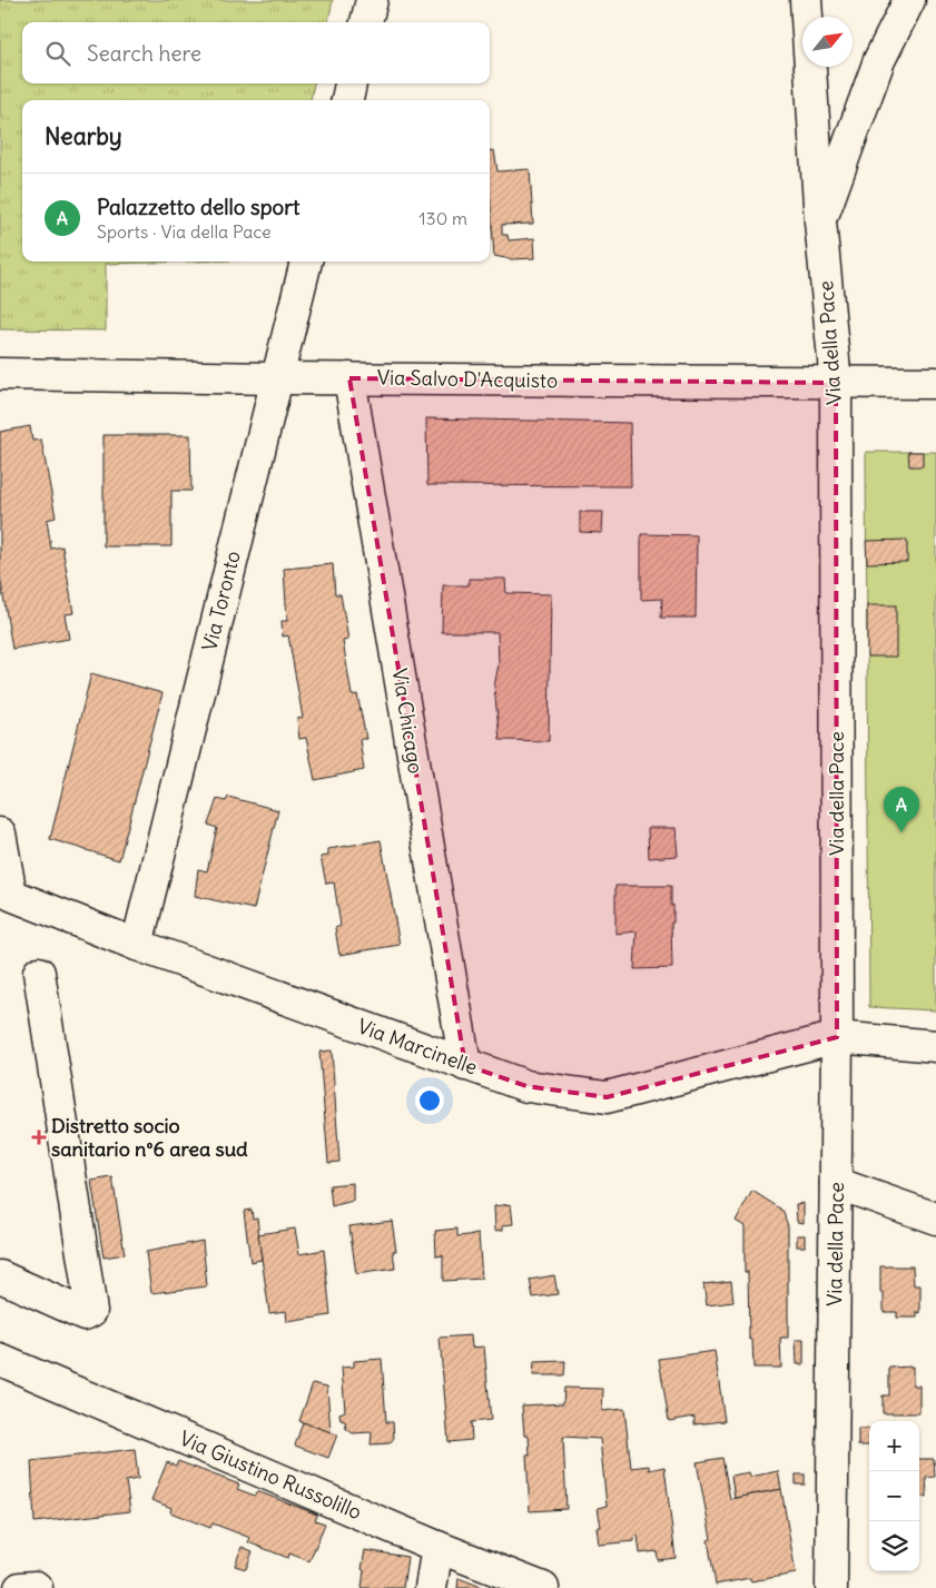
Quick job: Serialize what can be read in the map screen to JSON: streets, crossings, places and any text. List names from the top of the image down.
{
  "streets": {
    "street": [
      "Via della Pace",
      "Via Salvo D'Acquisto",
      "Via Toronto",
      "Via Chicago",
      "Via Marcinelle",
      "Via Giustino Russolillo"
    ]
  },
  "crossings": [
    ["Via della Pace", "Via Salvo D'Acquisto"],
    ["Via della Pace", "Via Marcinelle"],
    ["Via Salvo D'Acquisto", "Via Toronto"],
    ["Via Salvo D'Acquisto", "Via Chicago"],
    ["Via Toronto", "Via Marcinelle"],
    ["Via Chicago", "Via Marcinelle"]
  ],
  "places": {
    "health": ["Distretto socio sanitario n°6 area sud"]
  },
  "north": "top right",
  "page": {
    "search": "Search here",
    "heading": "Nearby",
    "list": [
      {
        "mark": "A",
        "name": "Palazzetto dello sport",
        "note": "Sports · Via della Pace",
        "value": "130 m"
      }
    ],
    "pins": "A",
    "map_buttons": ["+", "−"]
  }
}
